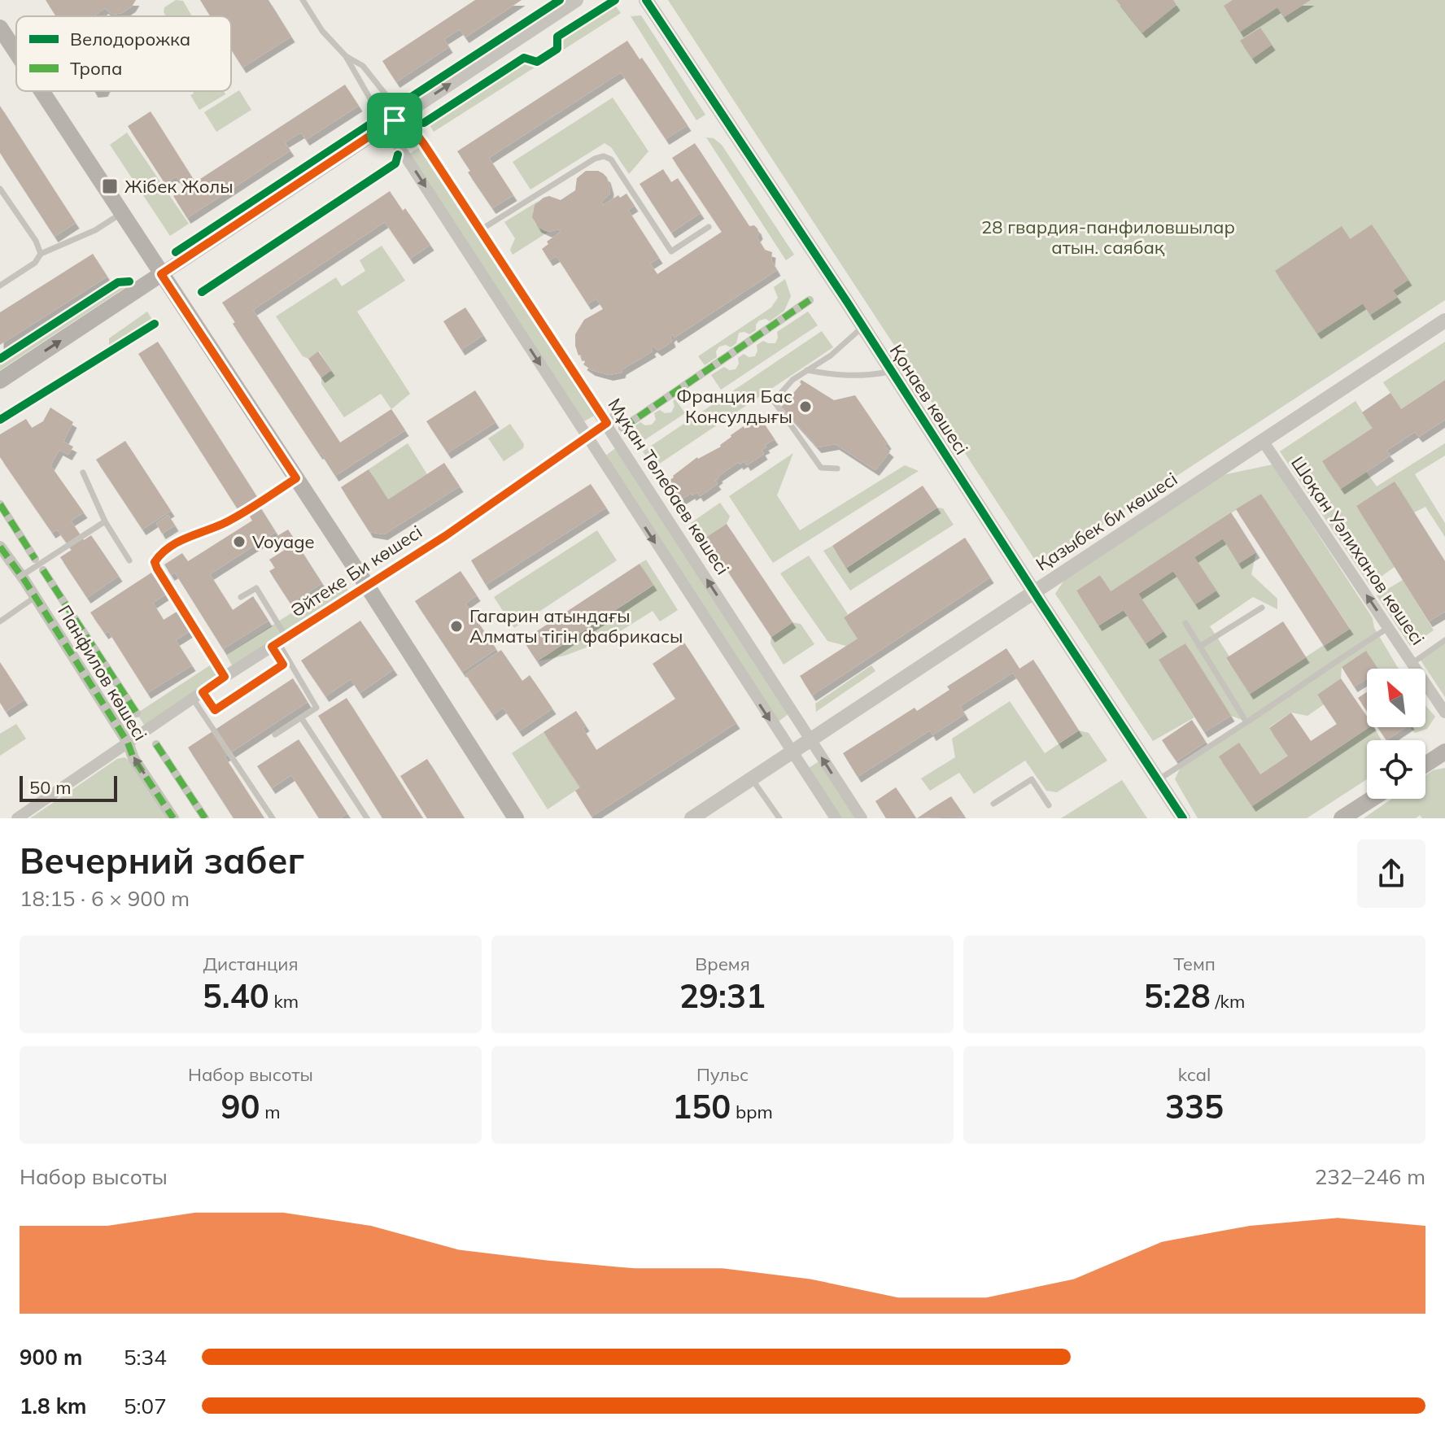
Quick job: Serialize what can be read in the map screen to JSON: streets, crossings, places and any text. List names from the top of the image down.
{
  "streets": {
    "street": [
      "Қонаев көшесі",
      "Мұқан Төлебаев көшесі",
      "Қазыбек би көшесі",
      "Шоқан Уәлиханов көшесі",
      "Әйтеке Би көшесі",
      "Панфилов көшесі"
    ]
  },
  "crossings": [
    ["Қонаев көшесі", "Қазыбек би көшесі"],
    ["Мұқан Төлебаев көшесі", "Қазыбек би көшесі"],
    ["Мұқан Төлебаев көшесі", "Әйтеке Би көшесі"],
    ["Қазыбек би көшесі", "Шоқан Уәлиханов көшесі"],
    ["Әйтеке Би көшесі", "Панфилов көшесі"]
  ],
  "one_way": ["Шоқан Уәлиханов көшесі"],
  "parks": ["28 гвардия-панфиловшылар атын. саябақ"],
  "places": {
    "transit": ["Жібек Жолы"],
    "other": ["Франция Бас Консулдығы", "Voyage", "Гагарин атындағы Алматы тігін фабрикасы"]
  },
  "legend": ["Велодорожка", "Тропа"],
  "scale_bar": "50 m",
  "north": "top left",
  "page": {
    "scale": "50 m",
    "heading": ["Вечерний забег", "18:15 · 6 × 900 m"],
    "stats": [
      ["Дистанция", "5.40 km"],
      ["Время", "29:31"],
      ["Темп", "5:28 /km"],
      ["Набор высоты", "90 m"],
      ["Пульс", "150 bpm"],
      ["kcal", "335"]
    ],
    "chart": ["Набор высоты", "232–246 m"],
    "list": [
      {
        "name": "900 m",
        "note": "5:34"
      },
      {
        "name": "1.8 km",
        "note": "5:07"
      }
    ]
  }
}
